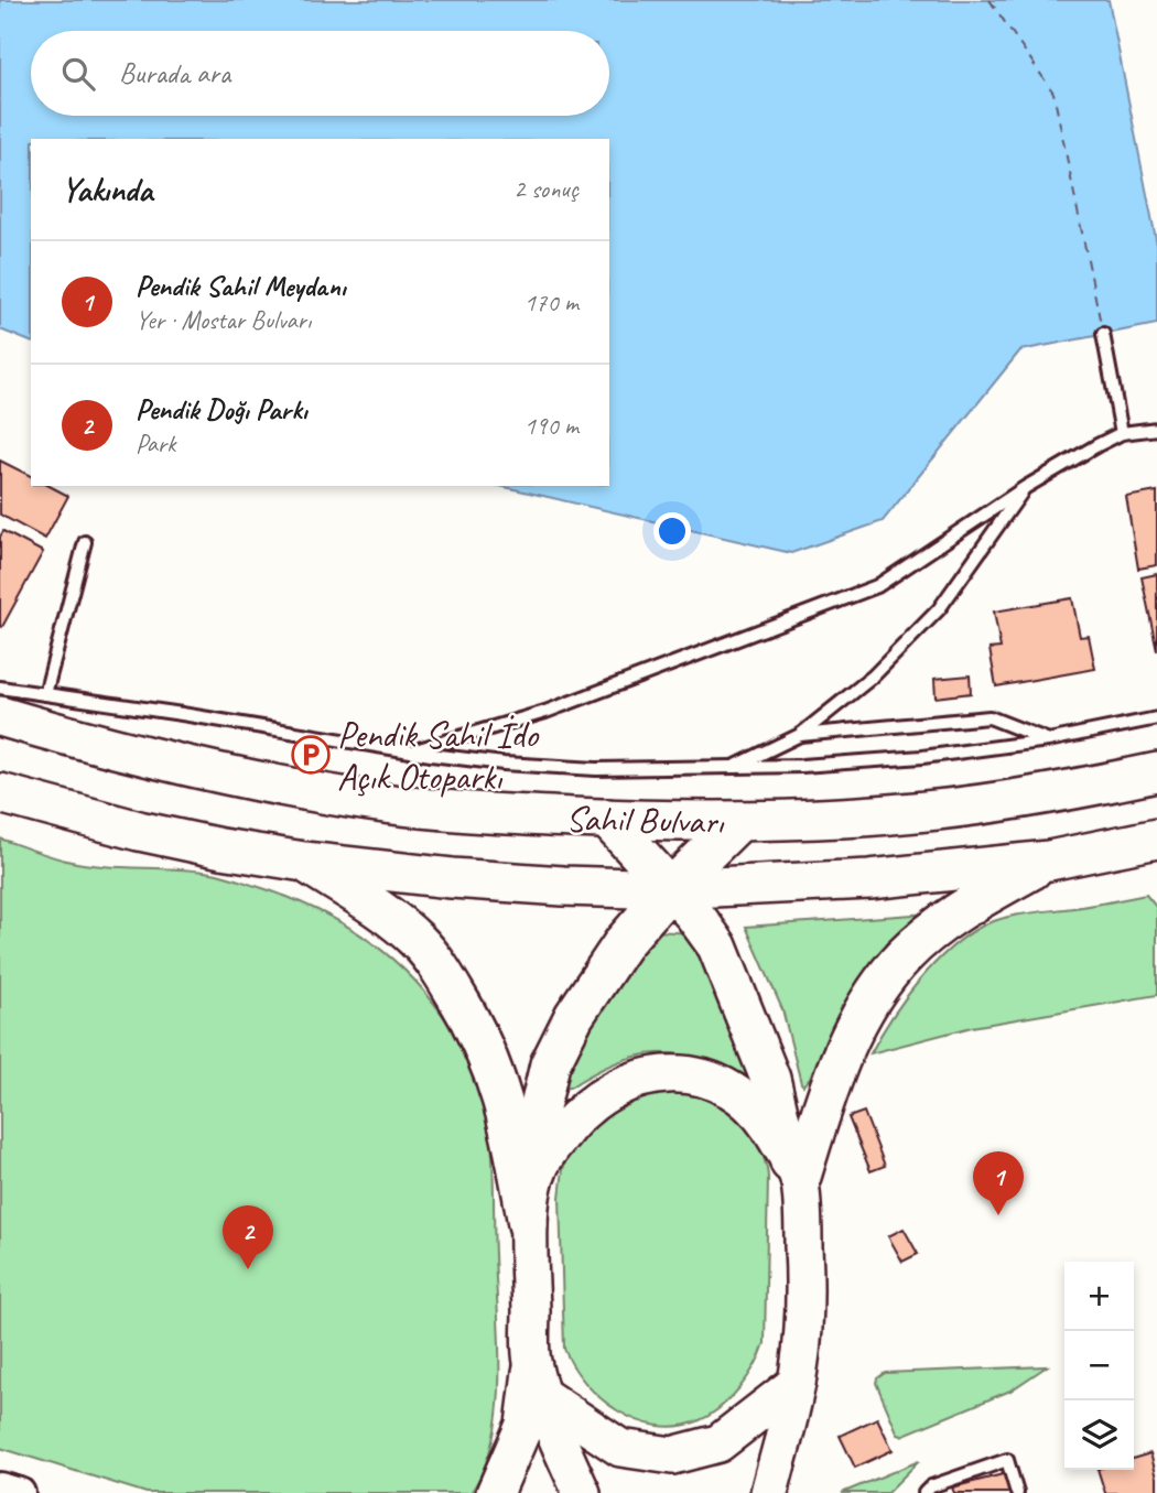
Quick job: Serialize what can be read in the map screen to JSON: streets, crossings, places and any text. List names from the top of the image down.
{
  "streets": {
    "highway": ["Sahil Bulvarı"]
  },
  "places": {
    "parking": ["Pendik Sahil İdo Açık Otoparkı"]
  },
  "page": {
    "search": "Burada ara",
    "heading": ["Yakında", "2 sonuç"],
    "list": [
      {
        "mark": "1",
        "name": "Pendik Sahil Meydanı",
        "note": "Yer · Mostar Bulvarı",
        "value": "170 m"
      },
      {
        "mark": "2",
        "name": "Pendik Doğı Parkı",
        "note": "Park",
        "value": "190 m"
      }
    ],
    "pins": ["1", "2"],
    "map_buttons": ["+", "−"]
  }
}
